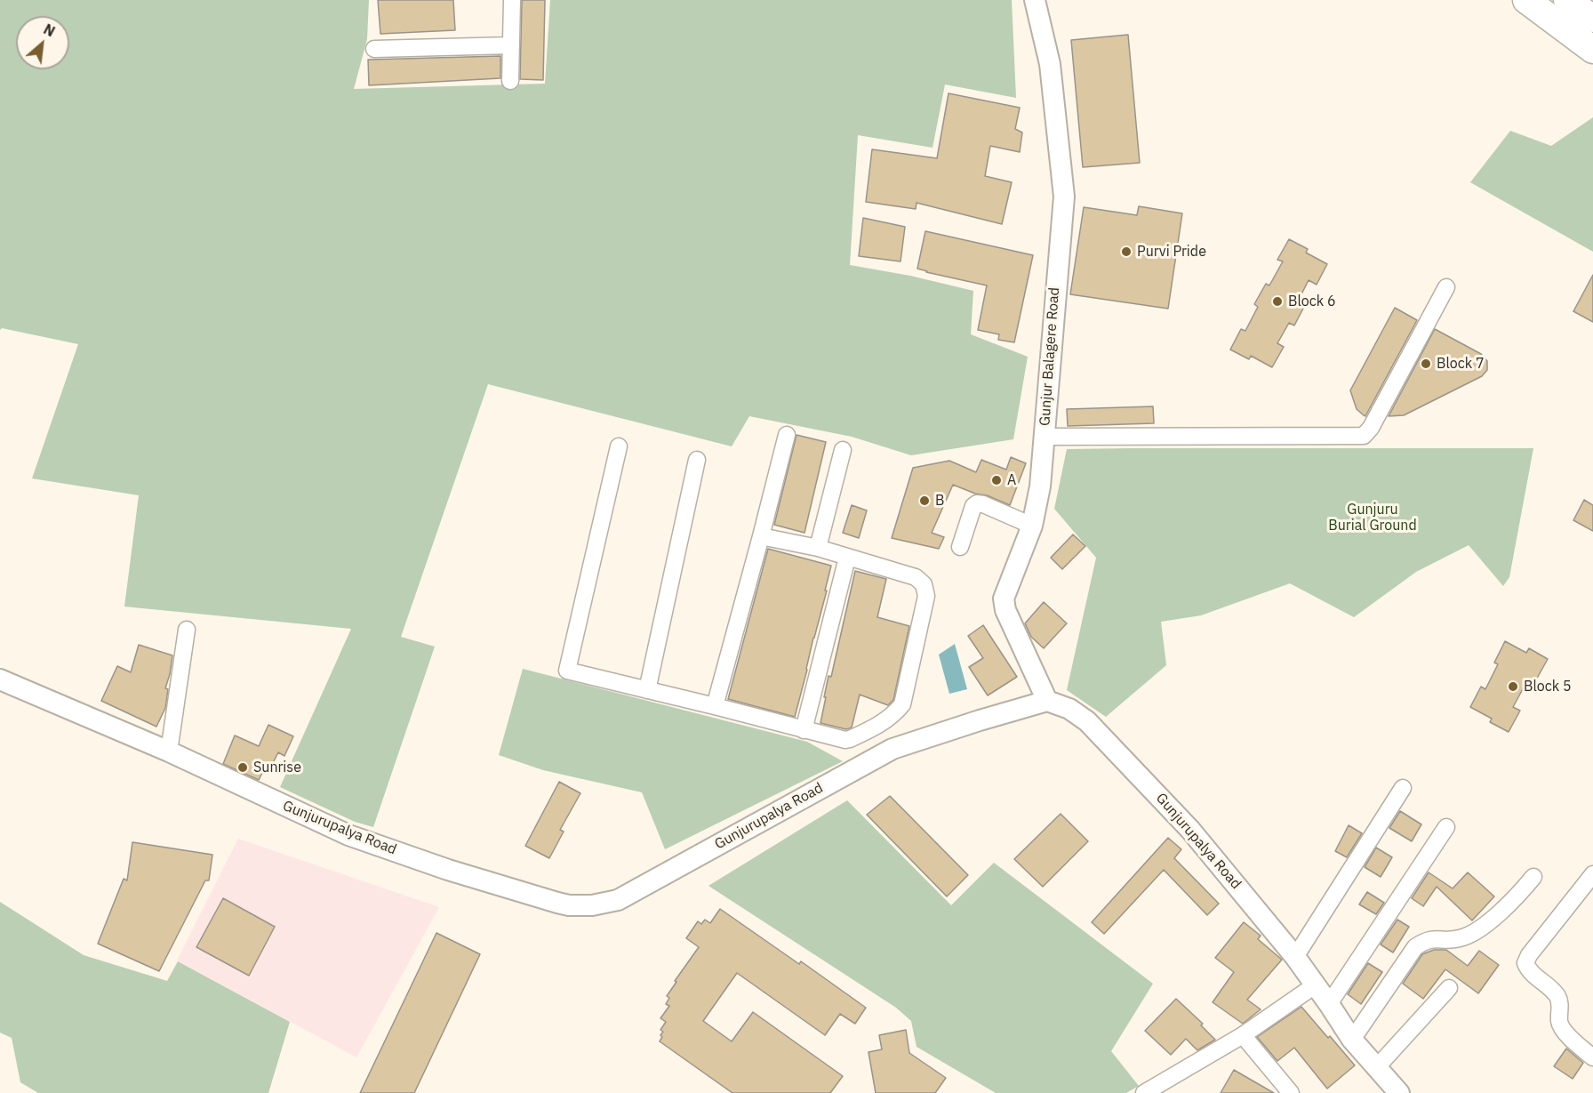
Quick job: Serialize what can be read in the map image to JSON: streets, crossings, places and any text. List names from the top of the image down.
{
  "streets": {
    "street": ["Gunjur Balagere Road", "Gunjurupalya Road"]
  },
  "crossings": [
    ["Gunjur Balagere Road", "Gunjurupalya Road"]
  ],
  "parks": ["Gunjuru Burial Ground"],
  "places": [
    "Purvi Pride",
    "Block 6",
    "Block 7",
    "A",
    "B",
    "Block 5",
    "Sunrise"
  ],
  "north": "top right"
}
